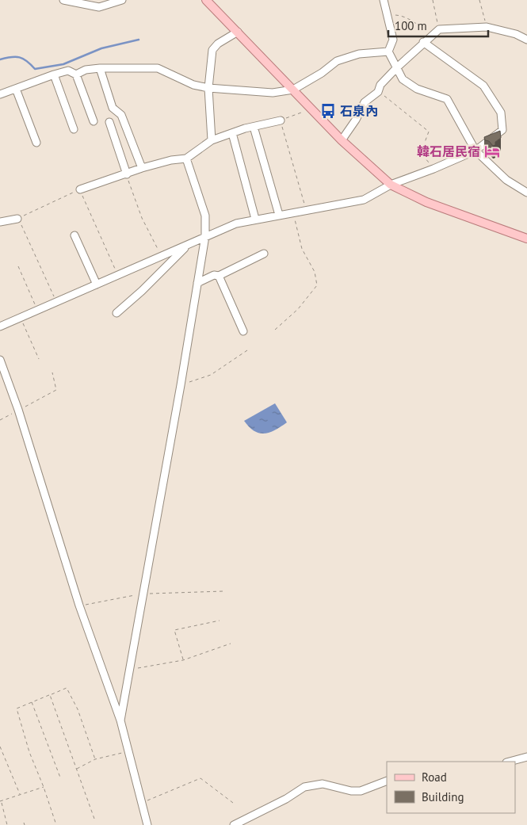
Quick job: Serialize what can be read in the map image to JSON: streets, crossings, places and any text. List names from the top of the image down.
{
  "places": {
    "bus stop": ["石泉內"],
    "hotel": ["韓石居民宿"]
  },
  "legend": ["Road", "Building"],
  "scale_bar": "100 m"
}
